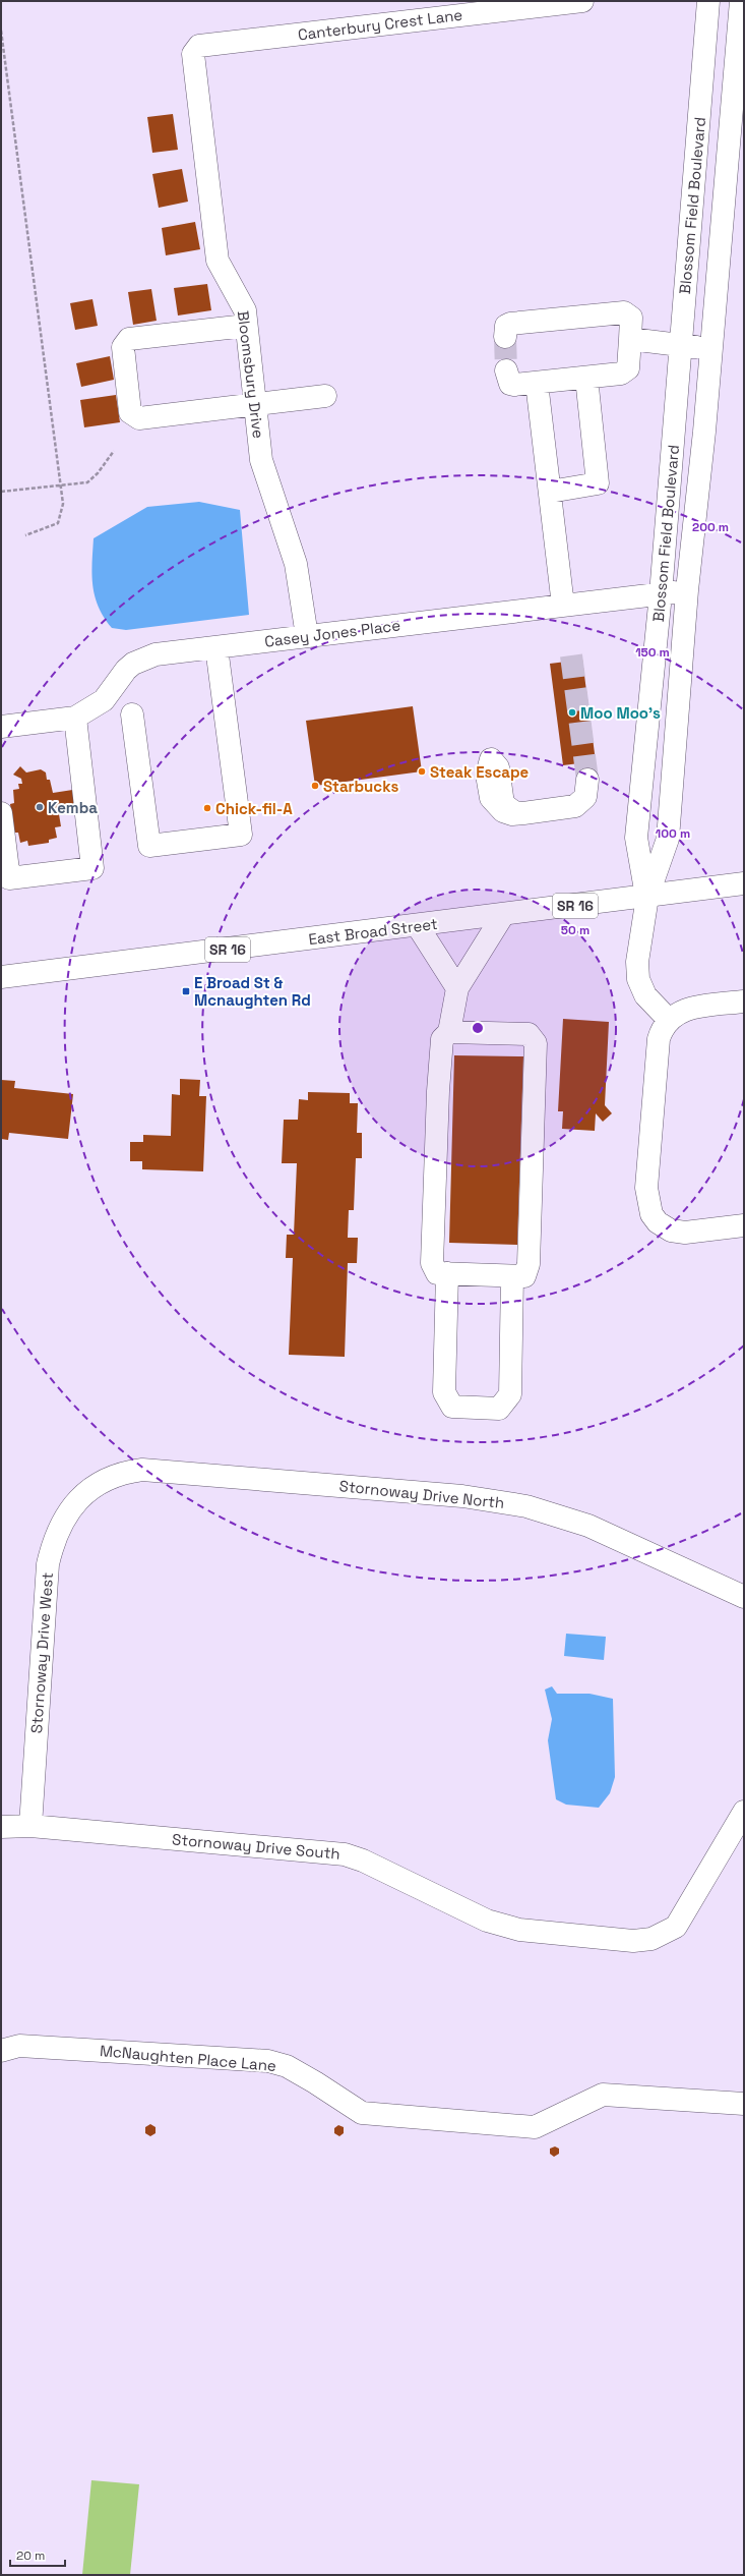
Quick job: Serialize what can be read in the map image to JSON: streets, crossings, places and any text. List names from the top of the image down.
{
  "streets": {
    "main road": [
      "Canterbury Crest Lane",
      "Blossom Field Boulevard",
      "Bloomsbury Drive",
      "Casey Jones Place",
      "SR 16",
      "East Broad Street",
      "Stornoway Drive North",
      "Stornoway Drive West",
      "Stornoway Drive South",
      "McNaughten Place Lane"
    ]
  },
  "crossings": [
    ["Canterbury Crest Lane", "Bloomsbury Drive"],
    ["Blossom Field Boulevard", "Casey Jones Place"],
    ["Blossom Field Boulevard", "East Broad Street"],
    ["Bloomsbury Drive", "Casey Jones Place"],
    ["Stornoway Drive North", "Stornoway Drive West"],
    ["Stornoway Drive West", "Stornoway Drive South"]
  ],
  "places": {
    "other": [
      "Moo Moo's",
      "Steak Escape",
      "Starbucks",
      "Kemba",
      "Chick-fil-A"
    ],
    "transit": ["E Broad St & Mcnaughten Rd"]
  },
  "scale_bar": "20 m",
  "rings": [
    "200 m",
    "150 m",
    "100 m",
    "50 m"
  ]
}
